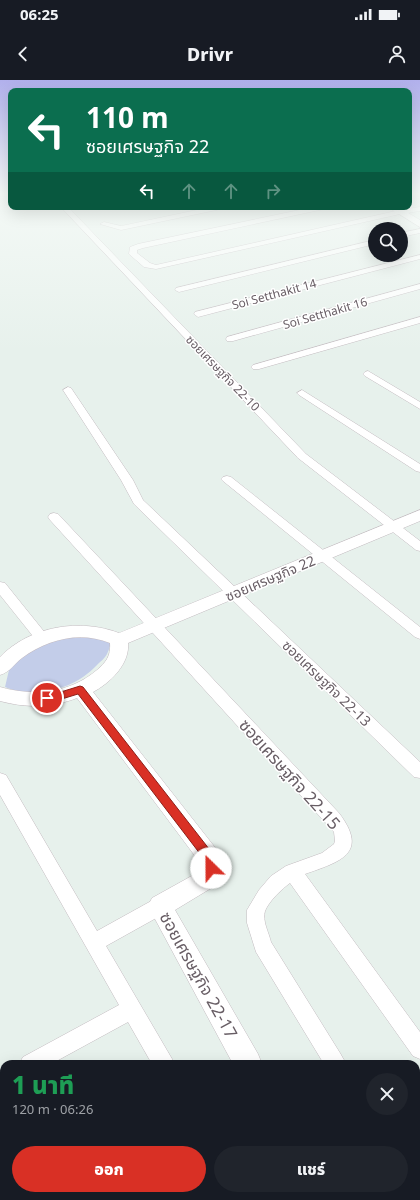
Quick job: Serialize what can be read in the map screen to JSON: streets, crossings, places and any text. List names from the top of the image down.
{
  "streets": {
    "street": [
      "Soi Setthakit 14",
      "Soi Setthakit 16",
      "ซอยเศรษฐกิจ 22-10",
      "ซอยเศรษฐกิจ 22",
      "ซอยเศรษฐกิจ 22-13",
      "ซอยเศรษฐกิจ 22-15",
      "ซอยเศรษฐกิจ 22-17"
    ]
  },
  "crossings": [
    ["ซอยเศรษฐกิจ 22-10", "ซอยเศรษฐกิจ 22"],
    ["ซอยเศรษฐกิจ 22", "ซอยเศรษฐกิจ 22-13"],
    ["ซอยเศรษฐกิจ 22", "ซอยเศรษฐกิจ 22-15"]
  ],
  "page": {
    "status": "06:25",
    "header": "Drivr",
    "turn": ["110 m", "ซอยเศรษฐกิจ 22"],
    "heading": ["1 นาที", "120 m · 06:26"],
    "buttons": ["ออก", "แชร์"]
  }
}
